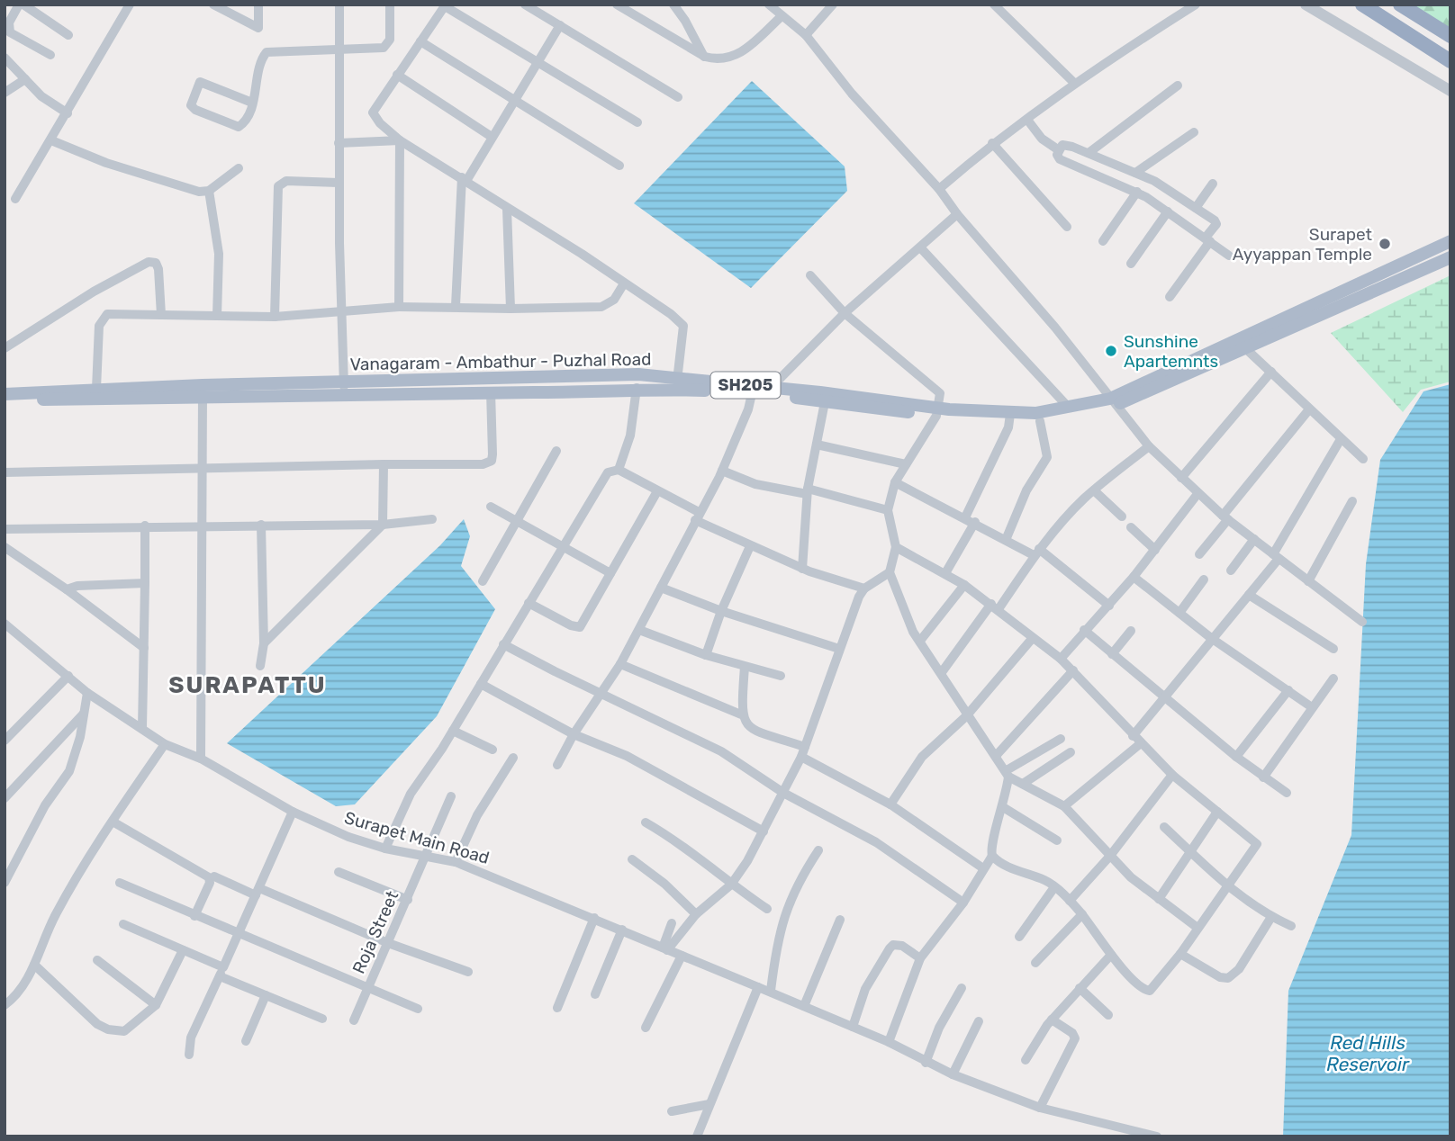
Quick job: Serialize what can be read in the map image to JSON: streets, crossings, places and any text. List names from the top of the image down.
{
  "streets": {
    "main road": ["Vanagaram - Ambathur - Puzhal Road", "SH205"],
    "street": ["Surapet Main Road", "Roja Street"]
  },
  "crossings": [
    ["Surapet Main Road", "Roja Street"]
  ],
  "districts": ["SURAPATTU"],
  "water": ["Red Hills Reservoir"],
  "places": ["Surapet Ayyappan Temple", "Sunshine Apartemnts"]
}
